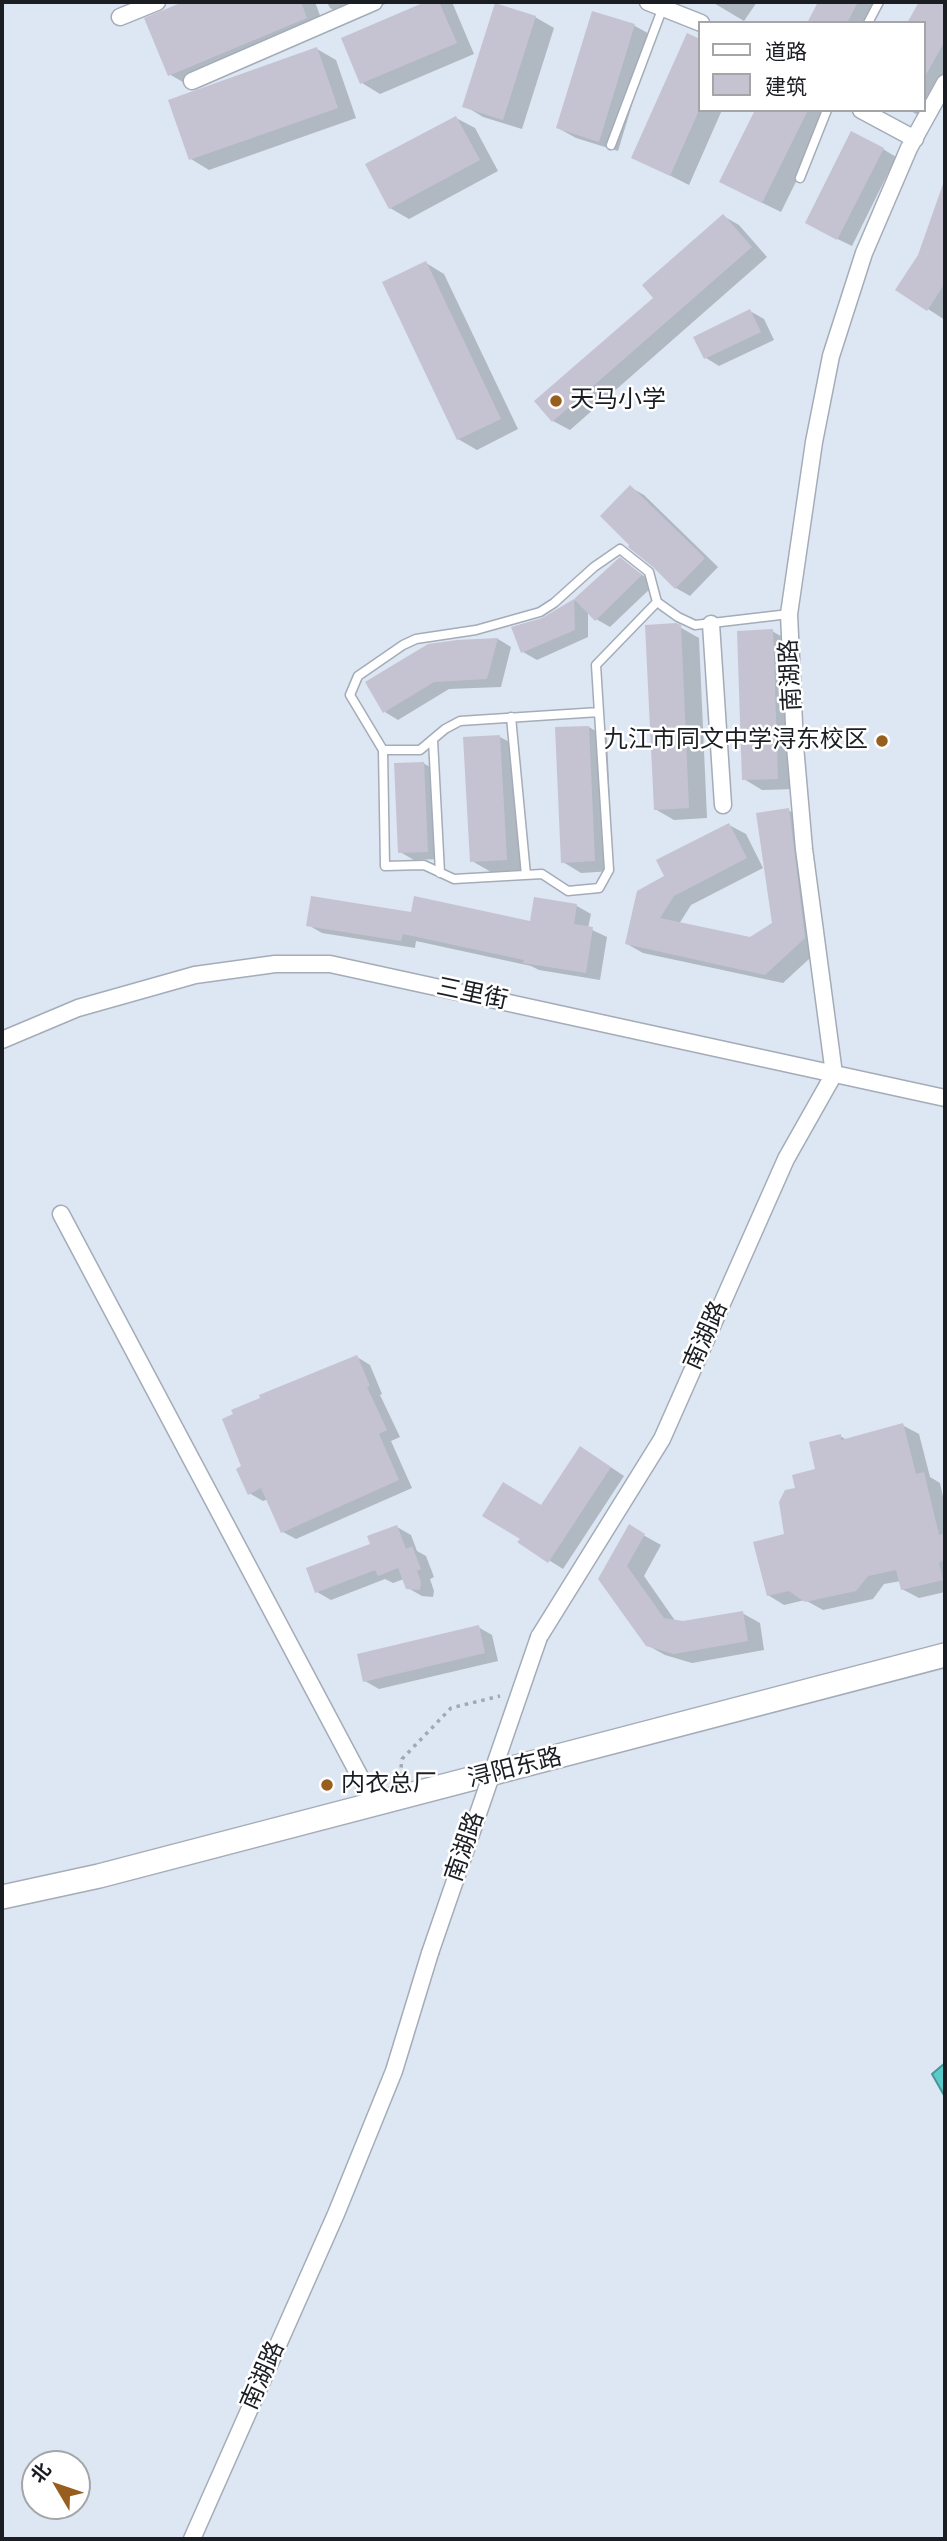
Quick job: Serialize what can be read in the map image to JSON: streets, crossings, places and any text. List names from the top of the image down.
{
  "streets": {
    "main road": ["浔阳东路"],
    "street": ["南湖路", "三里街"]
  },
  "crossings": [
    ["南湖路", "三里街"]
  ],
  "places": ["天马小学", "九江市同文中学浔东校区", "内衣总厂"],
  "legend": ["道路", "建筑"],
  "north": "top left"
}
